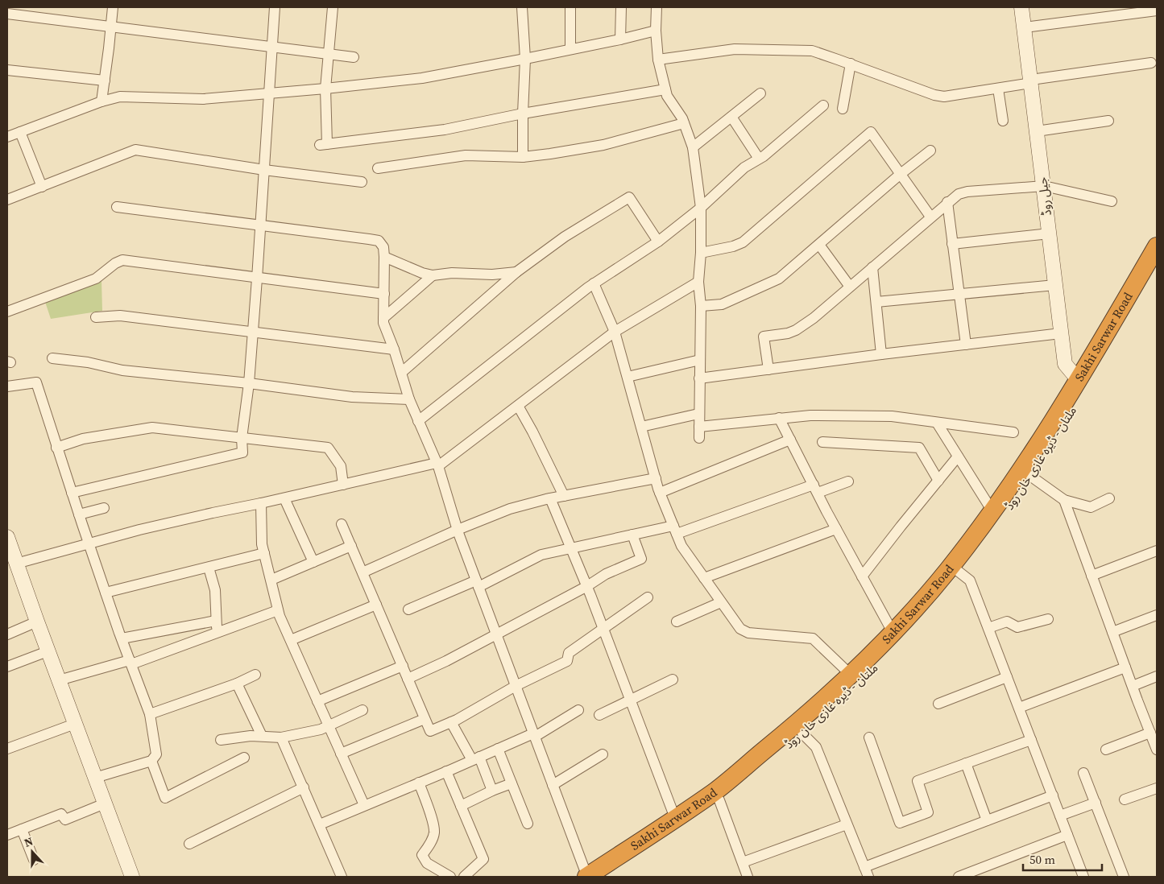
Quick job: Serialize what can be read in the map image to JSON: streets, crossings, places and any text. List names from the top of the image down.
{
  "streets": {
    "highway": ["Sakhi Sarwar Road", "ملتان - ڈیرہ غازی خان روڈ"],
    "main road": ["جیل روڈ"]
  },
  "crossings": [
    ["جیل روڈ", "Sakhi Sarwar Road"],
    ["Sakhi Sarwar Road", "ملتان - ڈیرہ غازی خان روڈ"]
  ],
  "scale_bar": "50 m",
  "north": "top"
}
